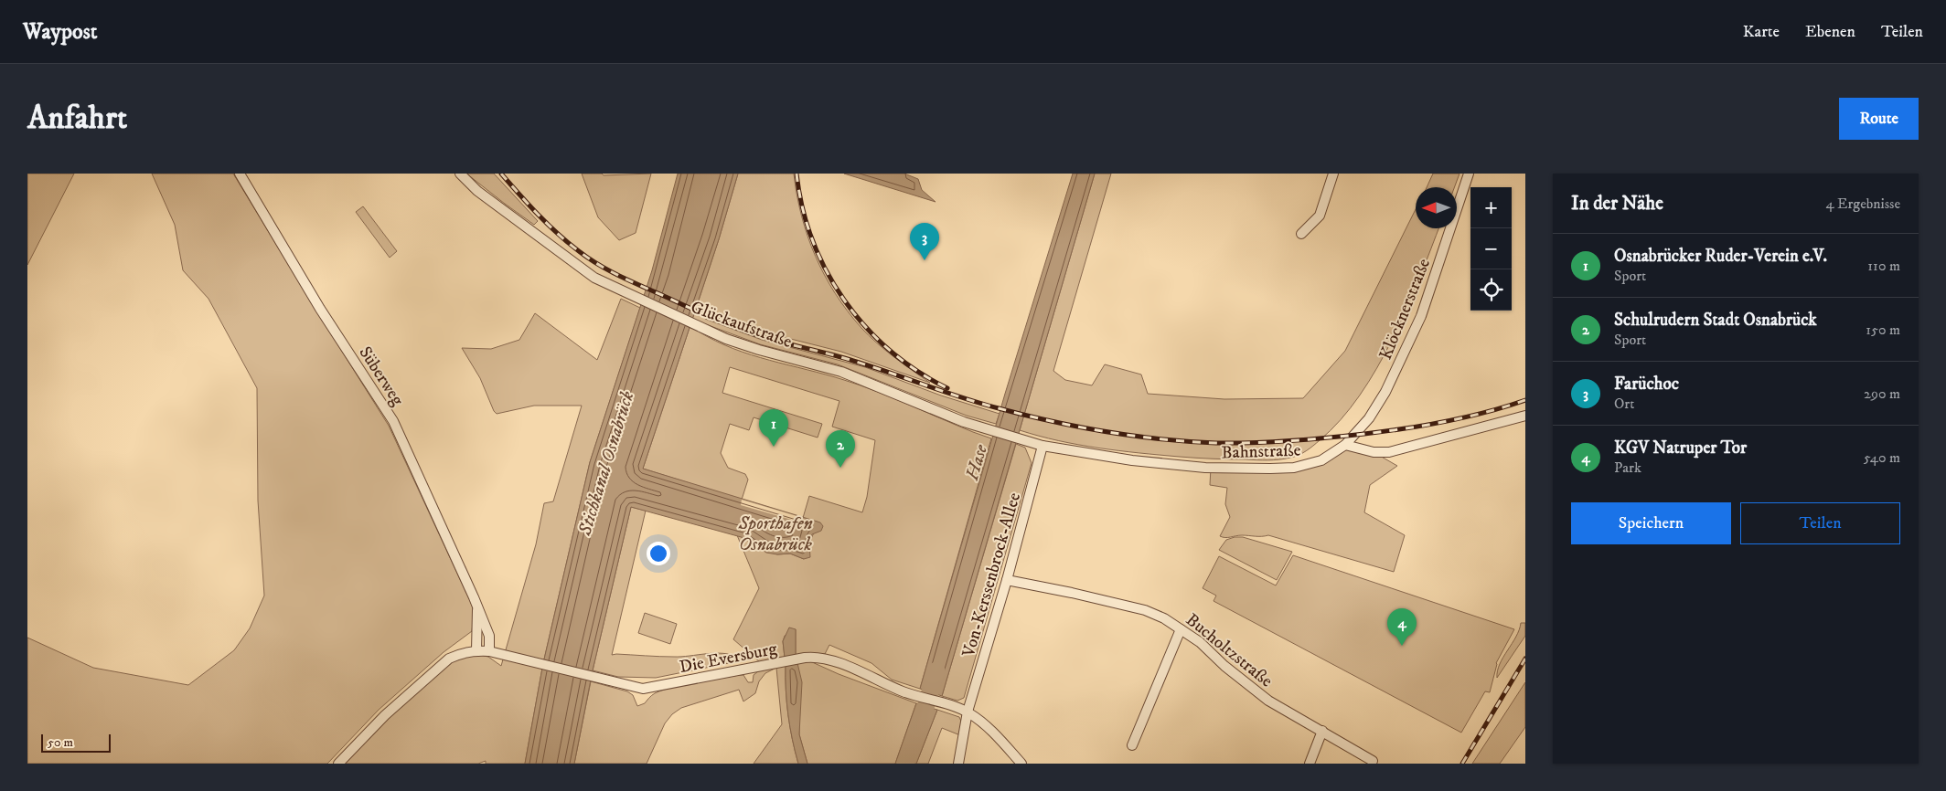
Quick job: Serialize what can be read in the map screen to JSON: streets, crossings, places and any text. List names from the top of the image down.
{
  "streets": {
    "street": [
      "Klöcknerstraße",
      "Glückaufstraße",
      "Süberweg",
      "Bahnstraße",
      "Von-Kerssenbrock-Allee",
      "Bucholtzstraße",
      "Die Eversburg"
    ]
  },
  "crossings": [
    ["Klöcknerstraße", "Bahnstraße"],
    ["Glückaufstraße", "Bahnstraße"],
    ["Glückaufstraße", "Von-Kerssenbrock-Allee"],
    ["Süberweg", "Die Eversburg"],
    ["Bahnstraße", "Von-Kerssenbrock-Allee"],
    ["Von-Kerssenbrock-Allee", "Bucholtzstraße"],
    ["Von-Kerssenbrock-Allee", "Die Eversburg"]
  ],
  "water": ["Hase", "Stichkanal Osnabrück", "Sporthafen Osnabrück"],
  "scale_bar": "50 m",
  "north": "left",
  "page": {
    "header": "Waypost",
    "nav": ["Karte", "Ebenen", "Teilen"],
    "buttons": [
      "Route",
      ["Speichern", "Teilen"]
    ],
    "title": "Anfahrt",
    "heading": ["In der Nähe", "4 Ergebnisse"],
    "map_buttons": ["+", "−"],
    "pins": [
      "3",
      "1",
      "2",
      "4"
    ],
    "list": [
      {
        "mark": "1",
        "name": "Osnabrücker Ruder-Verein e.V.",
        "note": "Sport",
        "value": "110 m"
      },
      {
        "mark": "2",
        "name": "Schulrudern Stadt Osnabrück",
        "note": "Sport",
        "value": "150 m"
      },
      {
        "mark": "3",
        "name": "Farüchoc",
        "note": "Ort",
        "value": "290 m"
      },
      {
        "mark": "4",
        "name": "KGV Natruper Tor",
        "note": "Park",
        "value": "540 m"
      }
    ],
    "scale": "50 m"
  }
}
